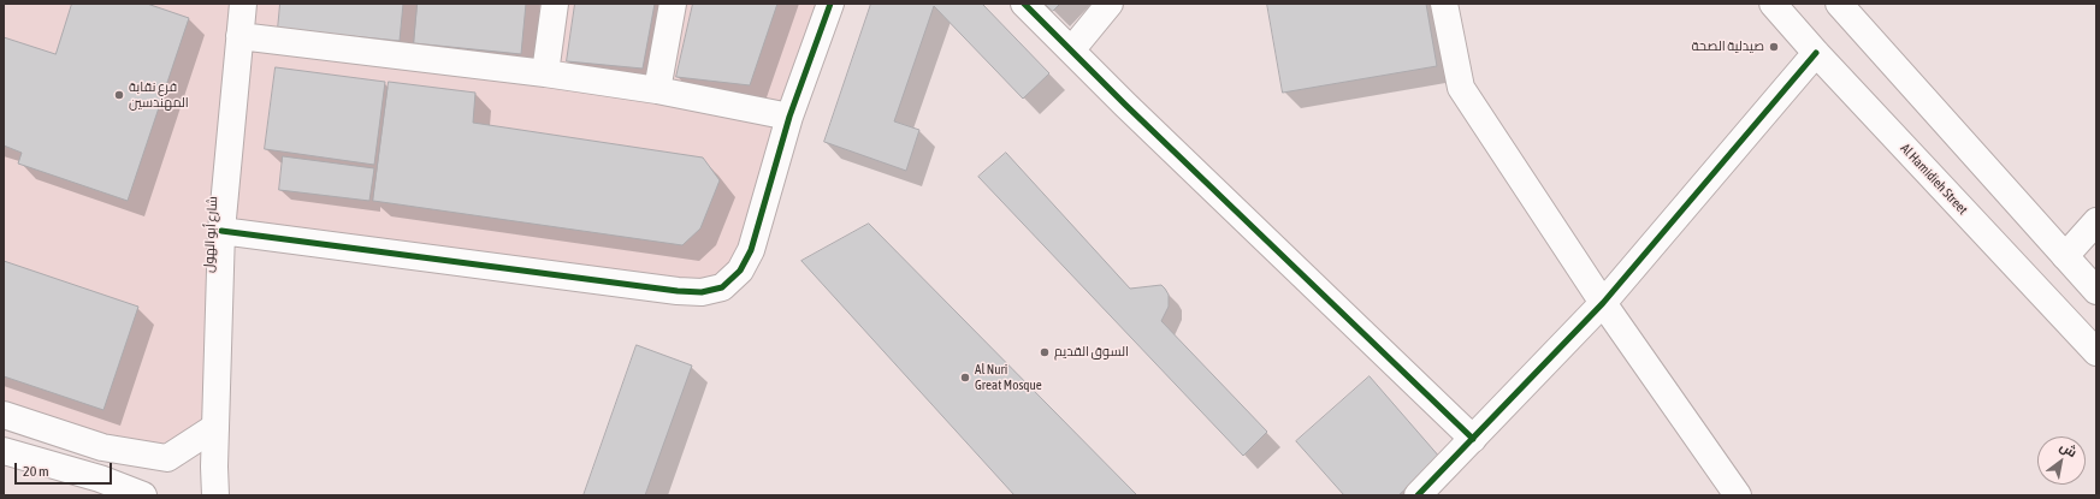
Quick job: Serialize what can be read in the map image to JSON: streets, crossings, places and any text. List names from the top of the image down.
{
  "streets": {
    "street": ["Al Hamidieh Street", "شارع أبو الهول"]
  },
  "places": [
    "صيدلية الصحة",
    "فرع نقابة المهندسين",
    "السوق القديم",
    "Al Nuri Great Mosque"
  ],
  "scale_bar": "20 m",
  "north": "top right"
}
